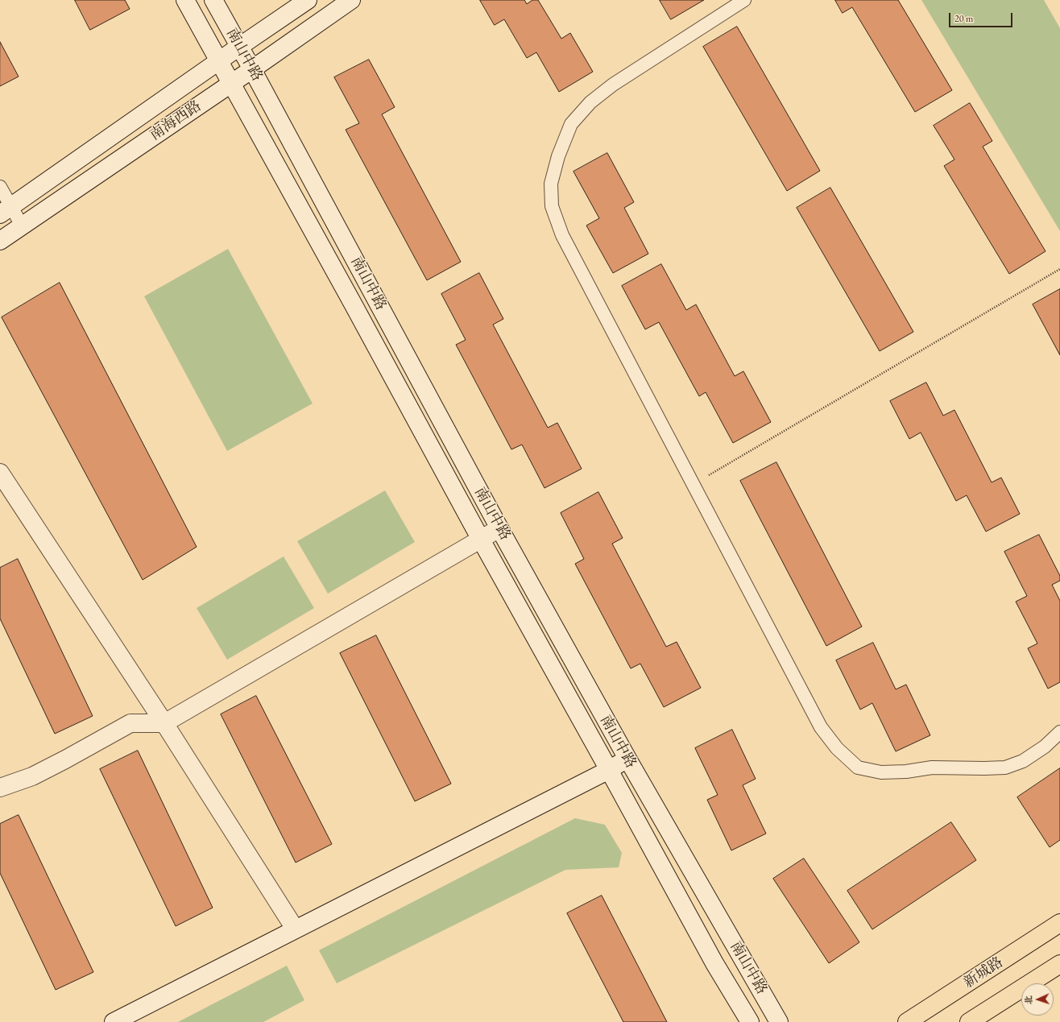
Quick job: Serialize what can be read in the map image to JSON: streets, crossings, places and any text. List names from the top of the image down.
{
  "streets": {
    "main road": ["新城路"],
    "street": ["南山中路", "南海西路"]
  },
  "crossings": [
    ["南山中路", "南海西路"]
  ],
  "scale_bar": "20 m",
  "north": "left"
}
